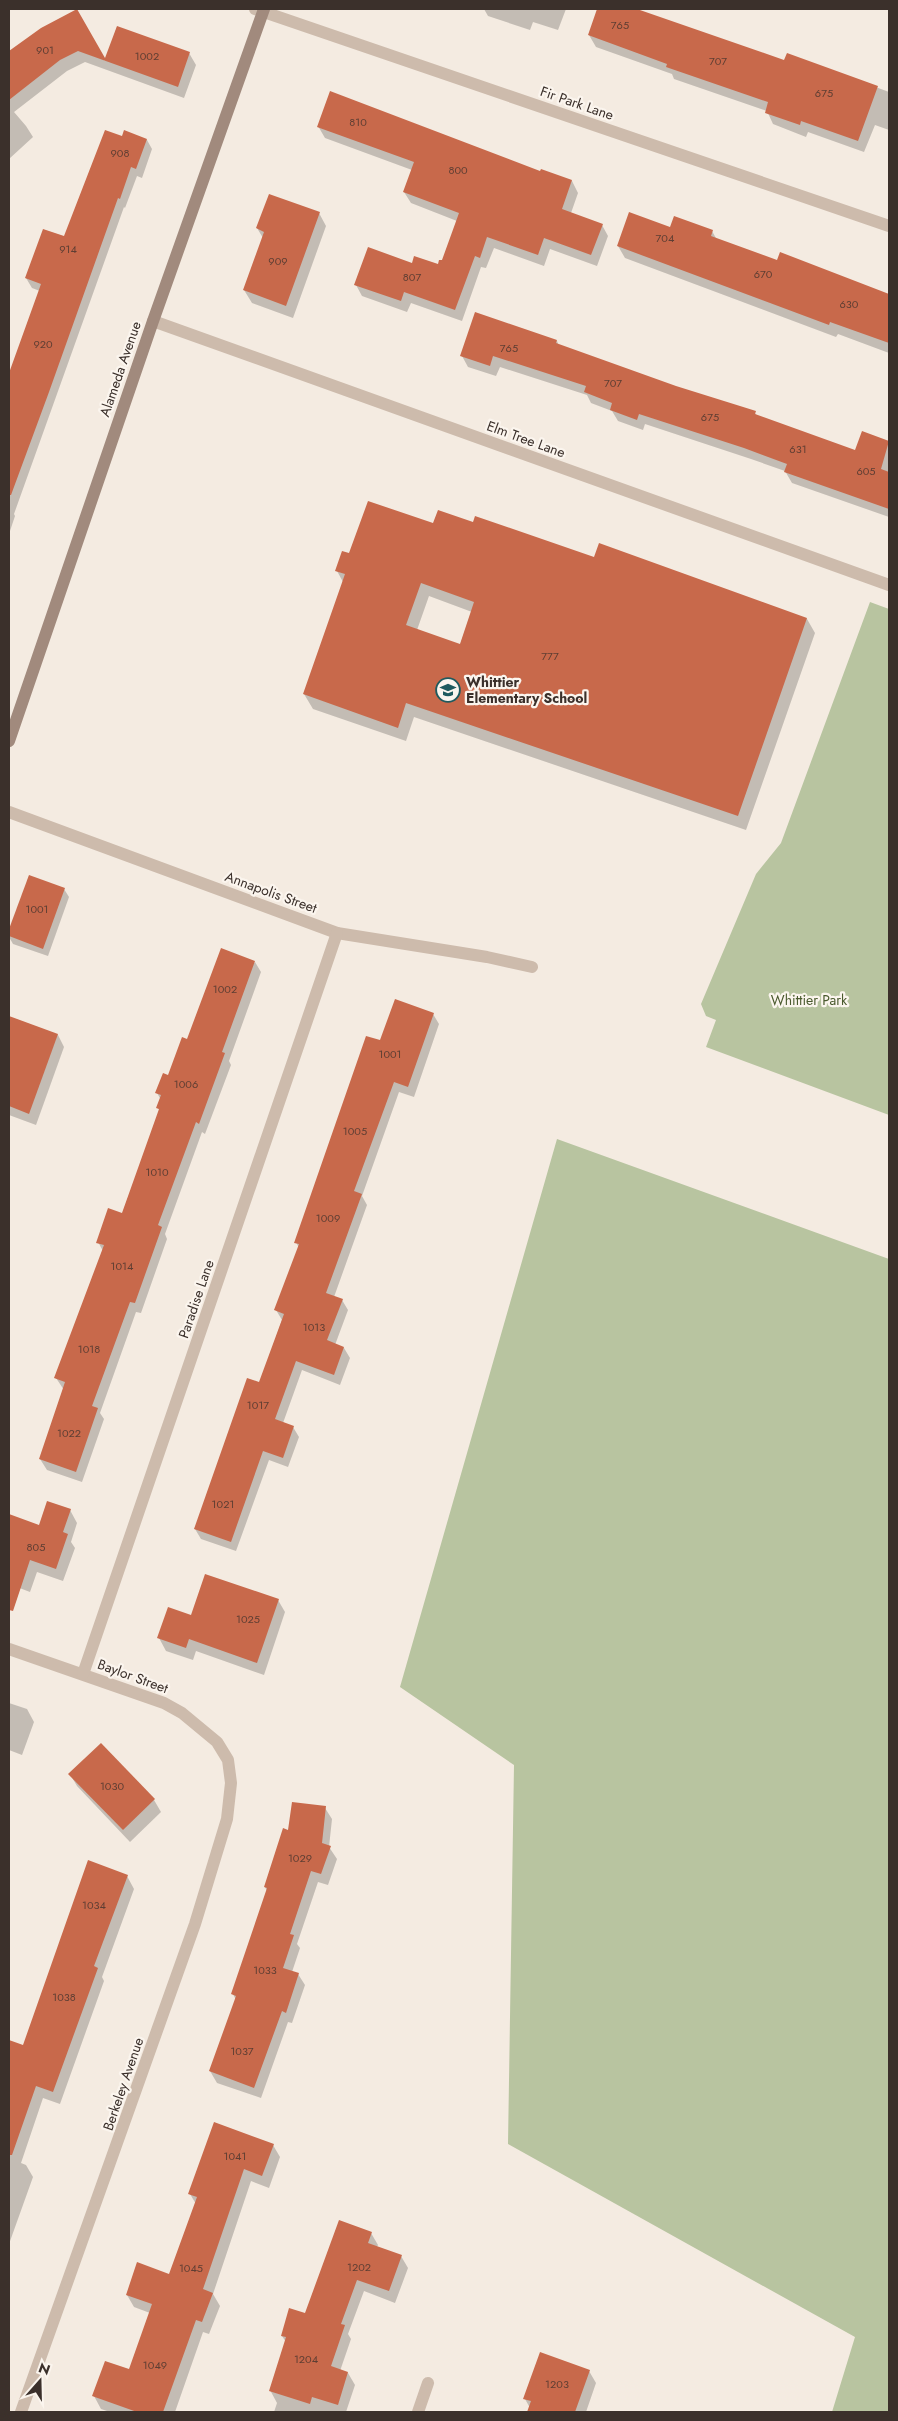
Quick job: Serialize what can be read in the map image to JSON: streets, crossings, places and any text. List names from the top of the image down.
{
  "streets": {
    "street": [
      "Fir Park Lane",
      "Alameda Avenue",
      "Elm Tree Lane",
      "Annapolis Street",
      "Paradise Lane",
      "Baylor Street",
      "Berkeley Avenue"
    ]
  },
  "crossings": [
    ["Fir Park Lane", "Alameda Avenue"],
    ["Alameda Avenue", "Elm Tree Lane"],
    ["Annapolis Street", "Paradise Lane"],
    ["Paradise Lane", "Baylor Street"],
    ["Baylor Street", "Berkeley Avenue"]
  ],
  "parks": ["Whittier Park"],
  "places": {
    "school or university": ["Whittier Elementary School"]
  },
  "house_numbers": [
    "765",
    "901",
    "1002",
    "707",
    "675",
    "810",
    "908",
    "800",
    "704",
    "914",
    "909",
    "670",
    "807",
    "630",
    "920",
    "765",
    "707",
    "675",
    "631",
    "605",
    "777",
    "1001",
    "1002",
    "1001",
    "1006",
    "1005",
    "1010",
    "1009",
    "1014",
    "1013",
    "1018",
    "1017",
    "1022",
    "1021",
    "805",
    "1025",
    "1030",
    "1029",
    "1034",
    "1033",
    "1038",
    "1037",
    "1041",
    "1202",
    "1045",
    "1204",
    "1049",
    "1203"
  ],
  "north": "top"
}
